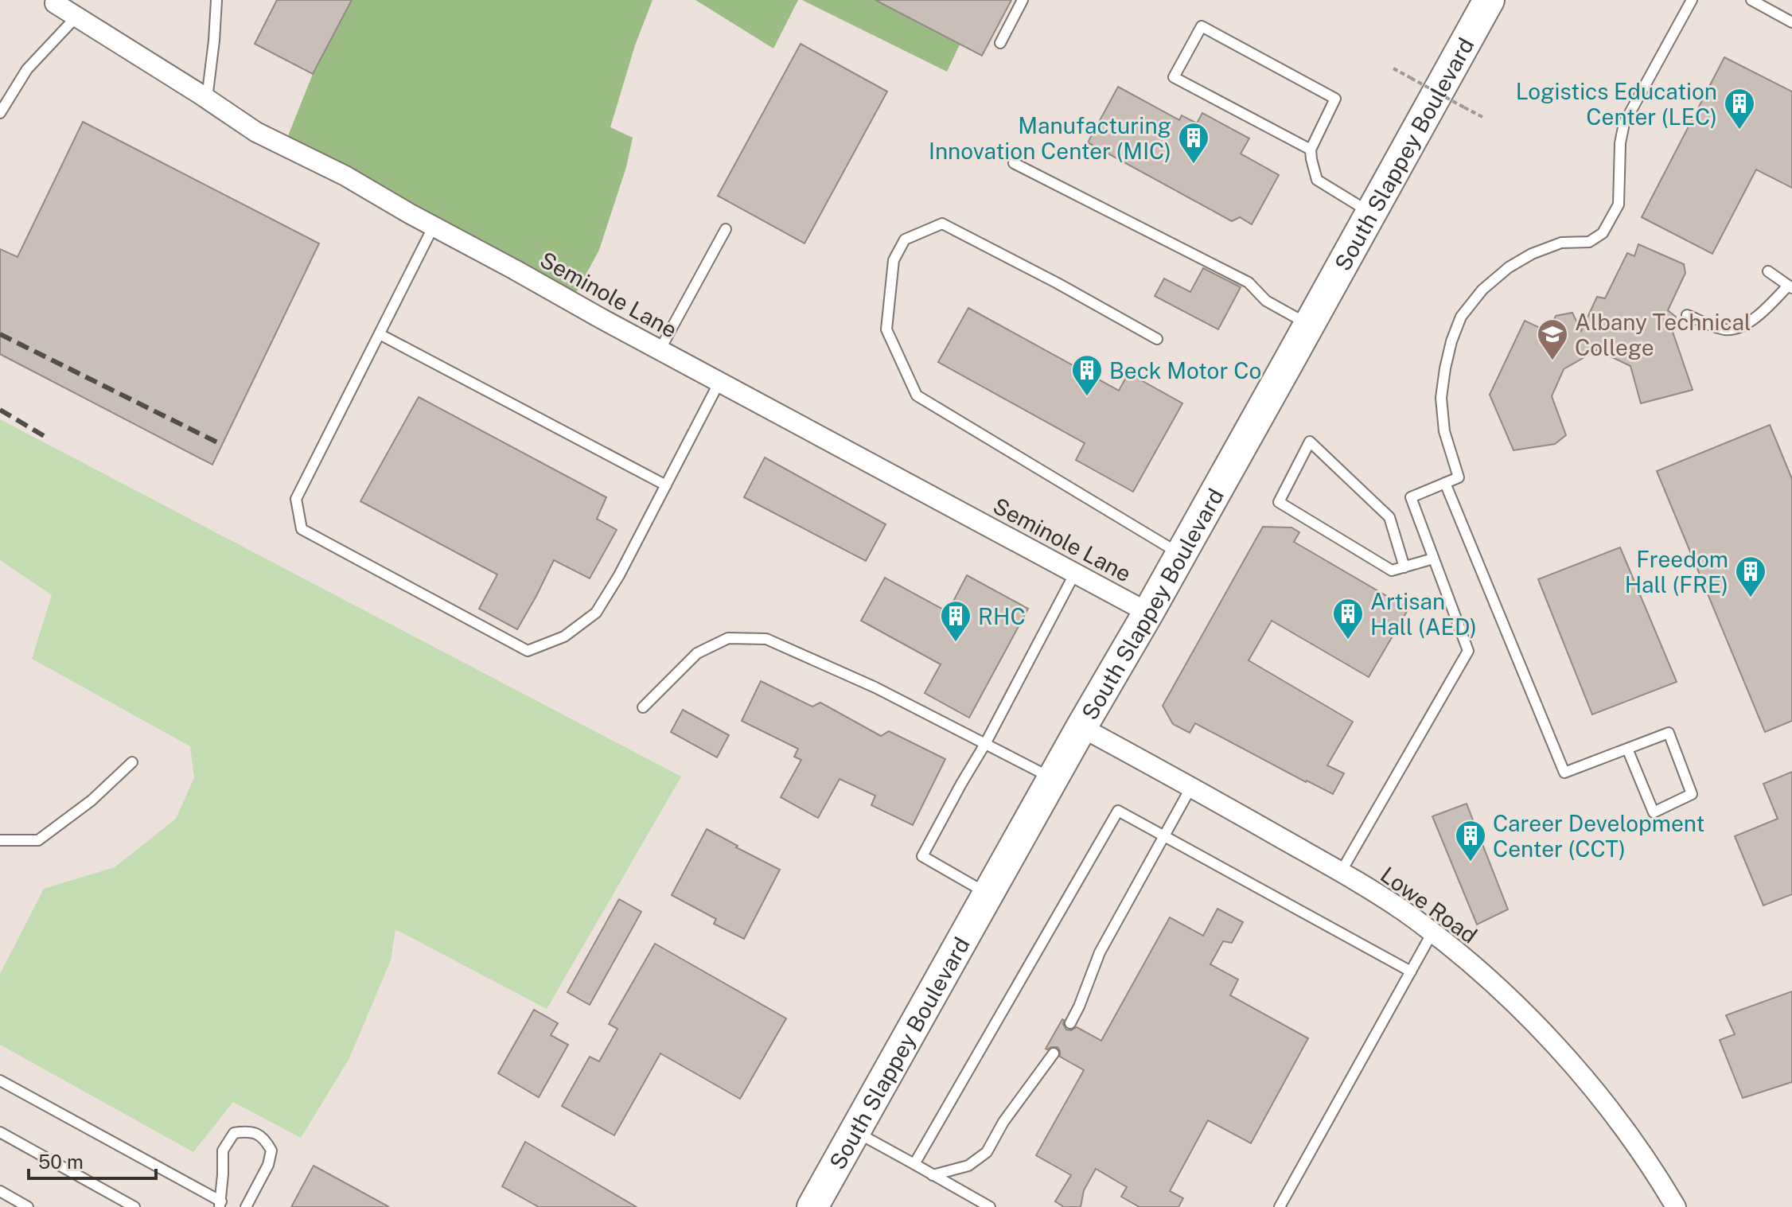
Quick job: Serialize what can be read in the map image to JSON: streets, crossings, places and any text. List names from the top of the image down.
{
  "streets": {
    "main road": ["South Slappey Boulevard"],
    "street": ["Seminole Lane", "Lowe Road"]
  },
  "crossings": [
    ["South Slappey Boulevard", "Seminole Lane"],
    ["South Slappey Boulevard", "Lowe Road"]
  ],
  "places": {
    "building": [
      "Logistics Education Center (LEC)",
      "Manufacturing Innovation Center (MIC)",
      "Beck Motor Co",
      "Freedom Hall (FRE)",
      "Artisan Hall (AED)",
      "RHC",
      "Career Development Center (CCT)"
    ],
    "school or university": ["Albany Technical College"]
  },
  "scale_bar": "50 m"
}
